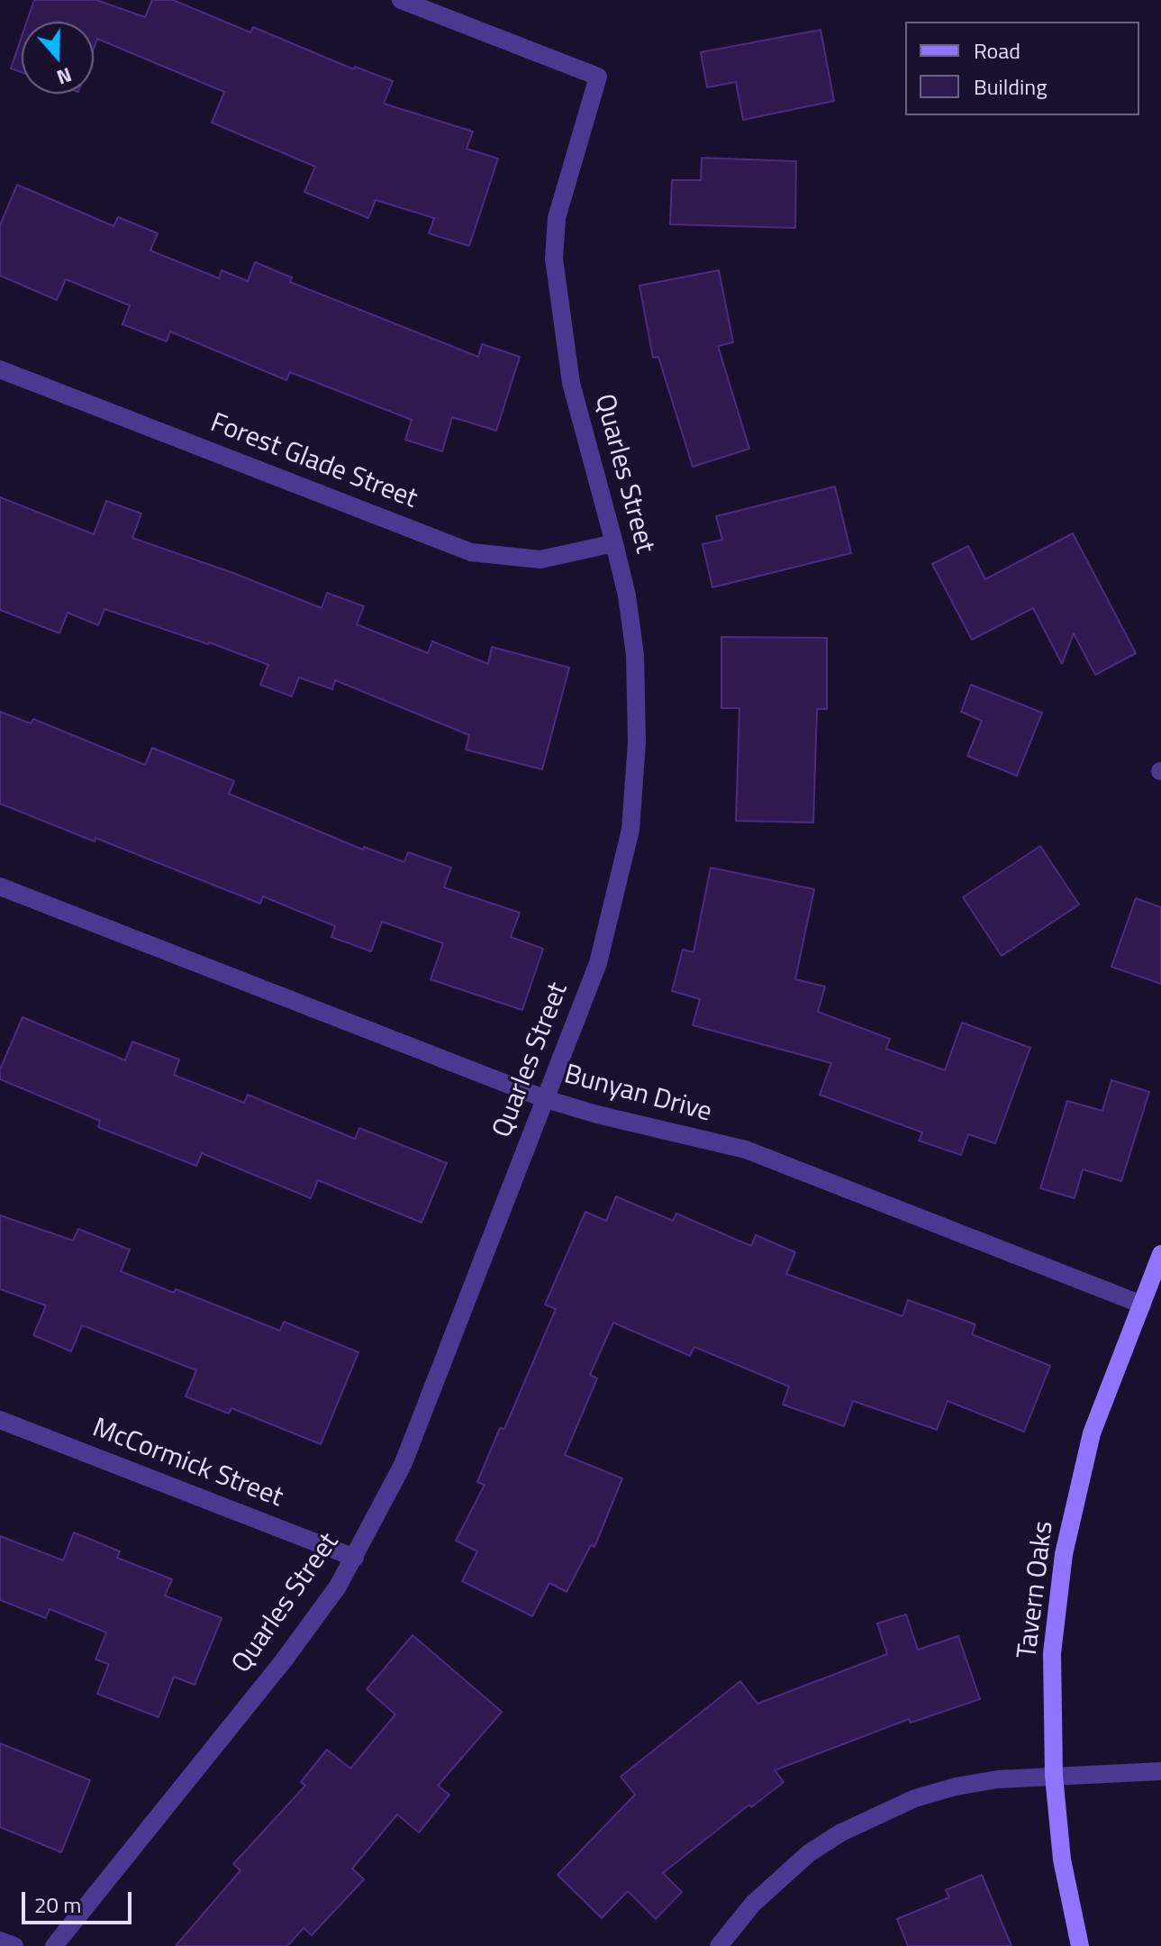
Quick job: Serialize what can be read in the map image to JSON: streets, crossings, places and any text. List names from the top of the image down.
{
  "streets": {
    "street": [
      "Forest Glade Street",
      "Quarles Street",
      "Bunyan Drive",
      "McCormick Street",
      "Tavern Oaks"
    ]
  },
  "crossings": [
    ["Forest Glade Street", "Quarles Street"],
    ["Quarles Street", "Bunyan Drive"],
    ["Quarles Street", "McCormick Street"],
    ["Bunyan Drive", "Tavern Oaks"]
  ],
  "legend": ["Road", "Building"],
  "scale_bar": "20 m",
  "north": "bottom"
}
